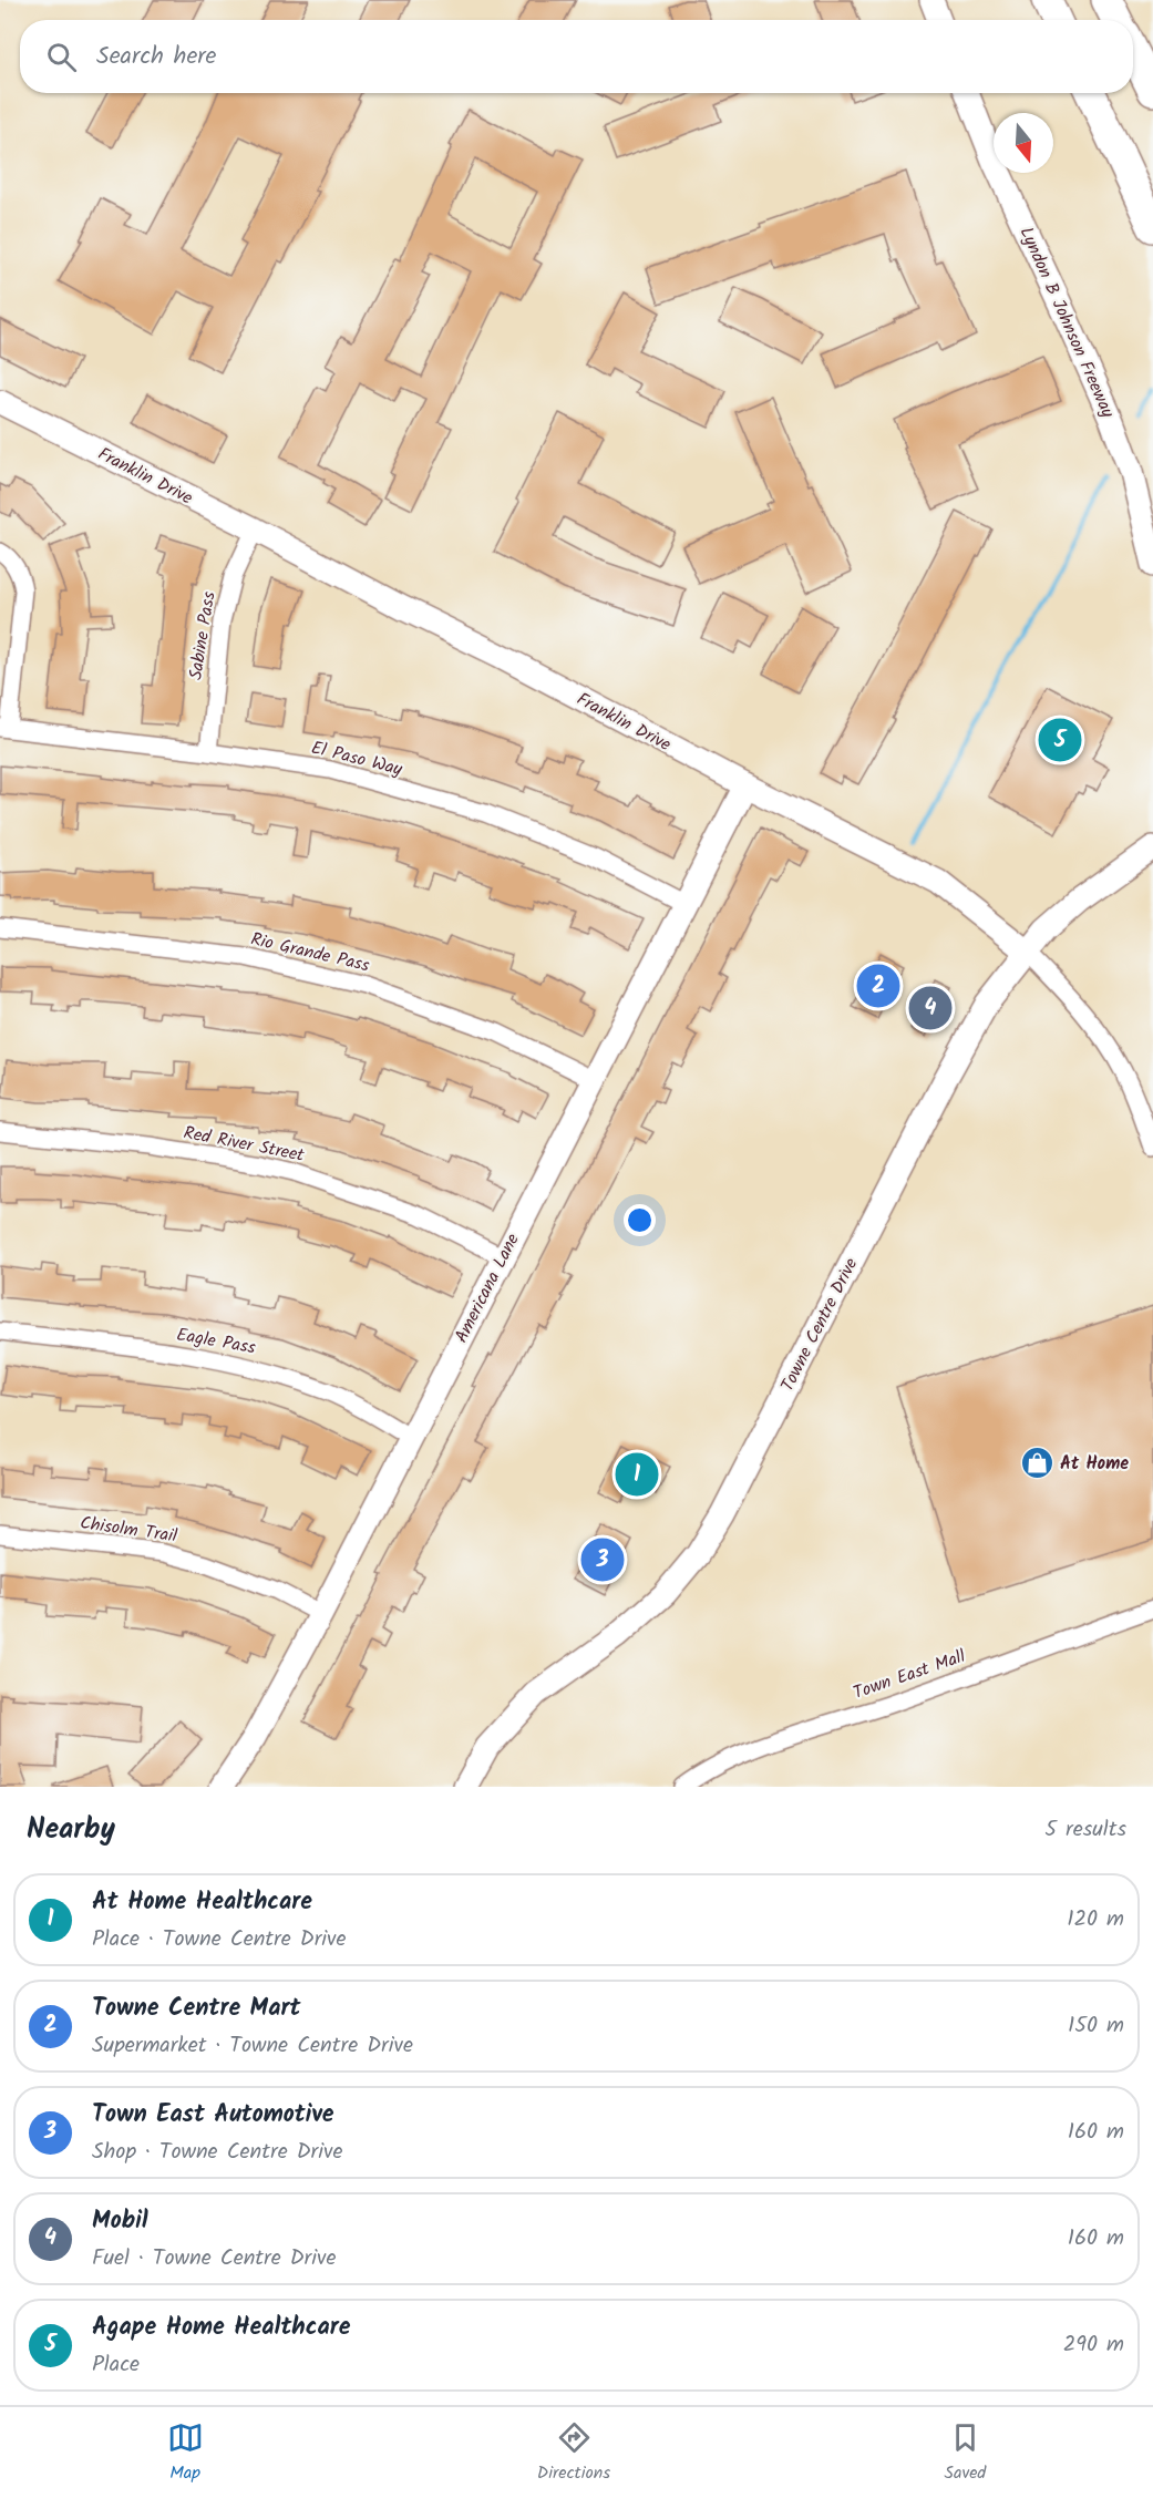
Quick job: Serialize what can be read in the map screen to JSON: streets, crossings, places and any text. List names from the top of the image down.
{
  "streets": {
    "street": [
      "Lyndon B Johnson Freeway",
      "Franklin Drive",
      "Sabine Pass",
      "El Paso Way",
      "Rio Grande Pass",
      "Red River Street",
      "Americana Lane",
      "Towne Centre Drive",
      "Eagle Pass",
      "Chisolm Trail",
      "Town East Mall"
    ]
  },
  "crossings": [
    ["Franklin Drive", "Sabine Pass"],
    ["Franklin Drive", "Americana Lane"],
    ["Franklin Drive", "Towne Centre Drive"],
    ["Sabine Pass", "El Paso Way"],
    ["El Paso Way", "Americana Lane"],
    ["Rio Grande Pass", "Americana Lane"],
    ["Red River Street", "Americana Lane"],
    ["Americana Lane", "Eagle Pass"],
    ["Americana Lane", "Chisolm Trail"]
  ],
  "places": {
    "shop": ["At Home"]
  },
  "north": "bottom",
  "page": {
    "search": "Search here",
    "pins": [
      "5",
      "2",
      "4",
      "1",
      "3"
    ],
    "heading": ["Nearby", "5 results"],
    "list": [
      {
        "mark": "1",
        "name": "At Home Healthcare",
        "note": "Place · Towne Centre Drive",
        "value": "120 m"
      },
      {
        "mark": "2",
        "name": "Towne Centre Mart",
        "note": "Supermarket · Towne Centre Drive",
        "value": "150 m"
      },
      {
        "mark": "3",
        "name": "Town East Automotive",
        "note": "Shop · Towne Centre Drive",
        "value": "160 m"
      },
      {
        "mark": "4",
        "name": "Mobil",
        "note": "Fuel · Towne Centre Drive",
        "value": "160 m"
      },
      {
        "mark": "5",
        "name": "Agape Home Healthcare",
        "note": "Place",
        "value": "290 m"
      }
    ],
    "nav": ["Map", "Directions", "Saved"]
  }
}
